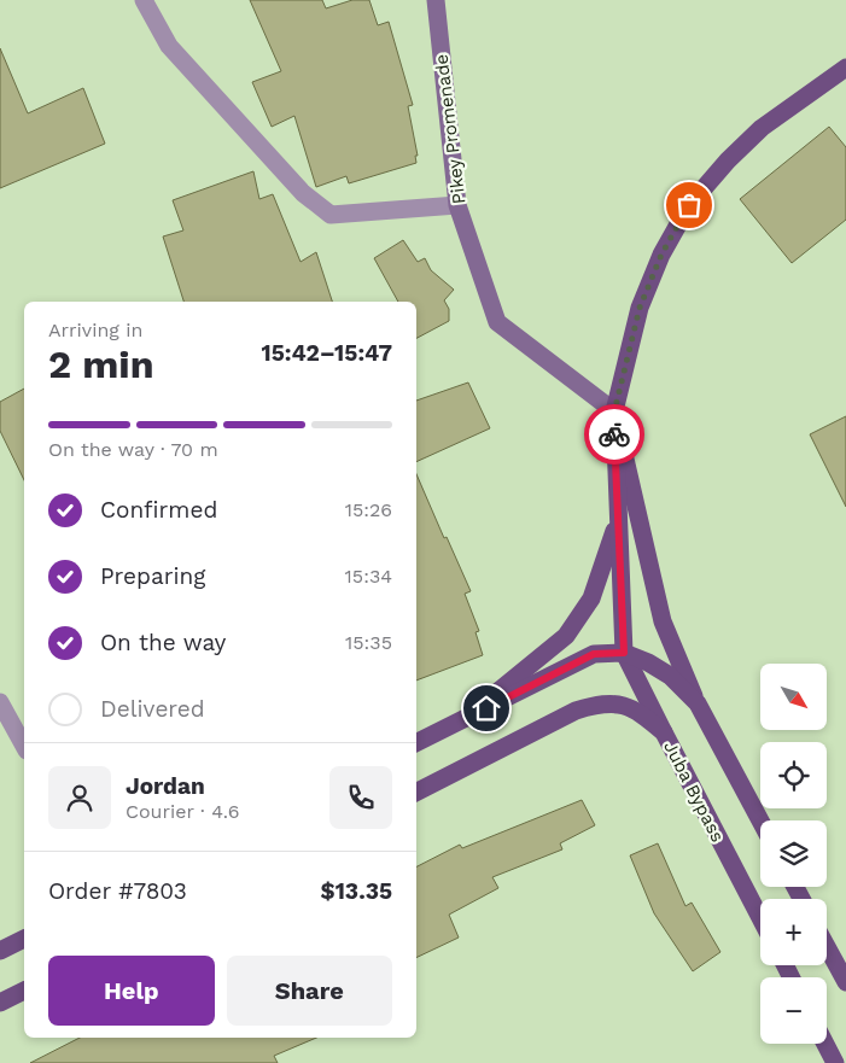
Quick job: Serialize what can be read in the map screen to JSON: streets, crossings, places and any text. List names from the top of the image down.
{
  "streets": {
    "main road": ["Juba Bypass"],
    "street": ["Pikey Promenade"]
  },
  "north": "bottom right",
  "page": {
    "heading": ["2 min", "Arriving in", "15:42–15:47"],
    "panel": [
      "Jordan",
      "Courier · 4.6",
      "Order #7803",
      "$13.35"
    ],
    "bar": "On the way · 70 m",
    "list": [
      ["Confirmed", "15:26"],
      ["Preparing", "15:34"],
      ["On the way", "15:35"],
      "Delivered"
    ],
    "map_buttons": ["+", "−"],
    "buttons": ["Help", "Share"]
  }
}
